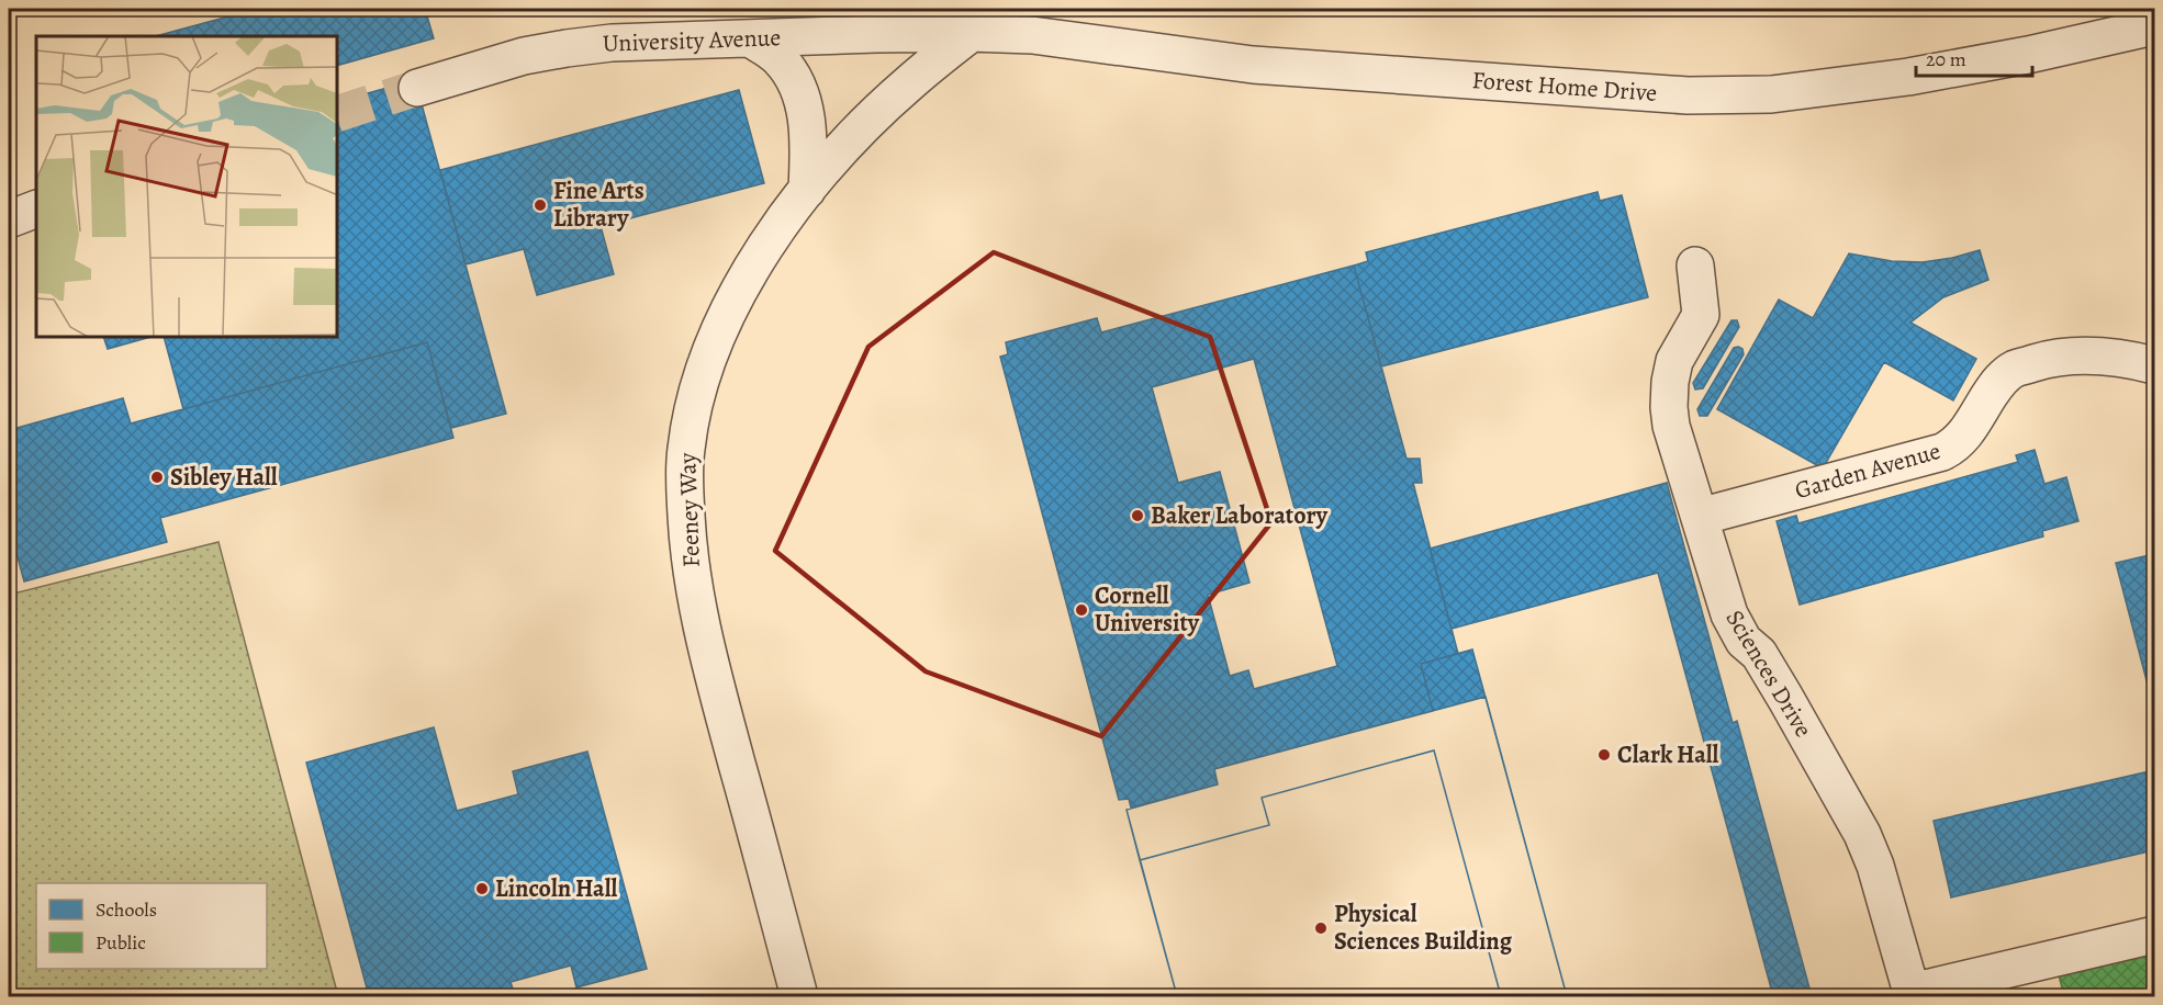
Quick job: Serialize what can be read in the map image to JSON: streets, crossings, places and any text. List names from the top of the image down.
{
  "streets": {
    "street": [
      "University Avenue",
      "Forest Home Drive",
      "Garden Avenue",
      "Feeney Way",
      "Sciences Drive"
    ]
  },
  "crossings": [
    ["University Avenue", "Forest Home Drive"],
    ["University Avenue", "Feeney Way"],
    ["Forest Home Drive", "Feeney Way"],
    ["Garden Avenue", "Sciences Drive"]
  ],
  "places": [
    "Fine Arts Library",
    "Sibley Hall",
    "Baker Laboratory",
    "Cornell University",
    "Clark Hall",
    "Lincoln Hall",
    "Physical Sciences Building"
  ],
  "legend": ["Schools", "Public"],
  "scale_bar": "20 m"
}
